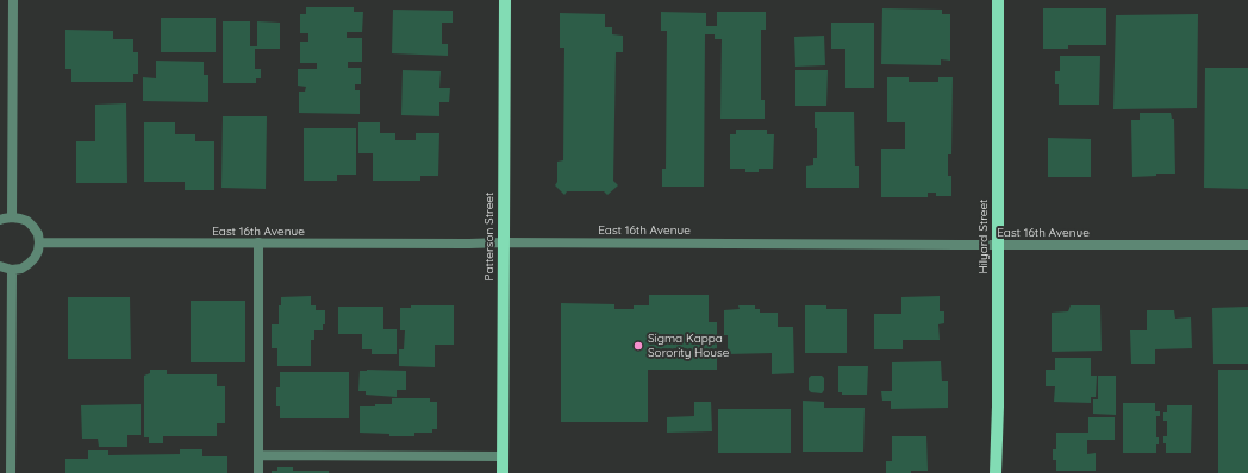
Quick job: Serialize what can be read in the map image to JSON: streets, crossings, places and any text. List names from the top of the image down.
{
  "streets": {
    "main road": ["Patterson Street", "Hilyard Street"],
    "street": ["East 16th Avenue"]
  },
  "crossings": [
    ["East 16th Avenue", "Patterson Street"],
    ["East 16th Avenue", "Hilyard Street"]
  ],
  "places": ["Sigma Kappa Sorority House"]
}
